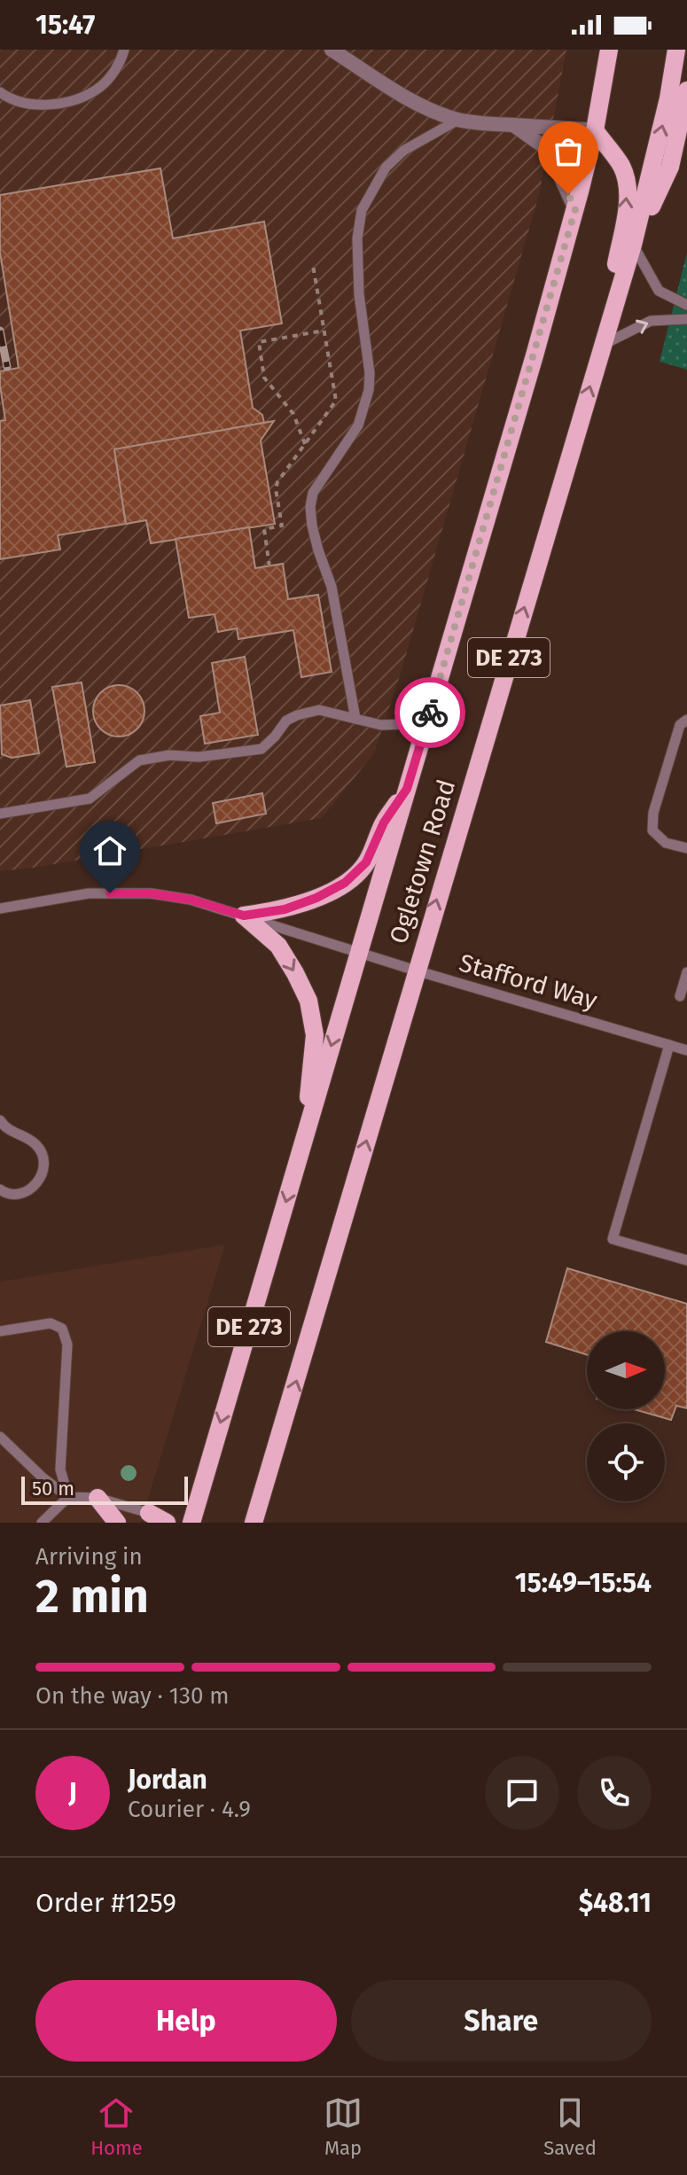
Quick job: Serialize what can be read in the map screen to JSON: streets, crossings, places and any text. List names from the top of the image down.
{
  "streets": {
    "main road": ["DE 273", "Ogletown Road"],
    "lane": ["Stafford Way"]
  },
  "crossings": [
    ["Ogletown Road", "Stafford Way"]
  ],
  "scale_bar": "50 m",
  "north": "right",
  "page": {
    "status": "15:47",
    "scale": "50 m",
    "heading": ["2 min", "Arriving in", "15:49–15:54"],
    "panel": [
      "Jordan",
      "Courier · 4.9",
      "Order #1259",
      "$48.11"
    ],
    "bar": "On the way · 130 m",
    "round": "J",
    "buttons": ["Help", "Share"],
    "tabs": ["Home", "Map", "Saved"]
  }
}
